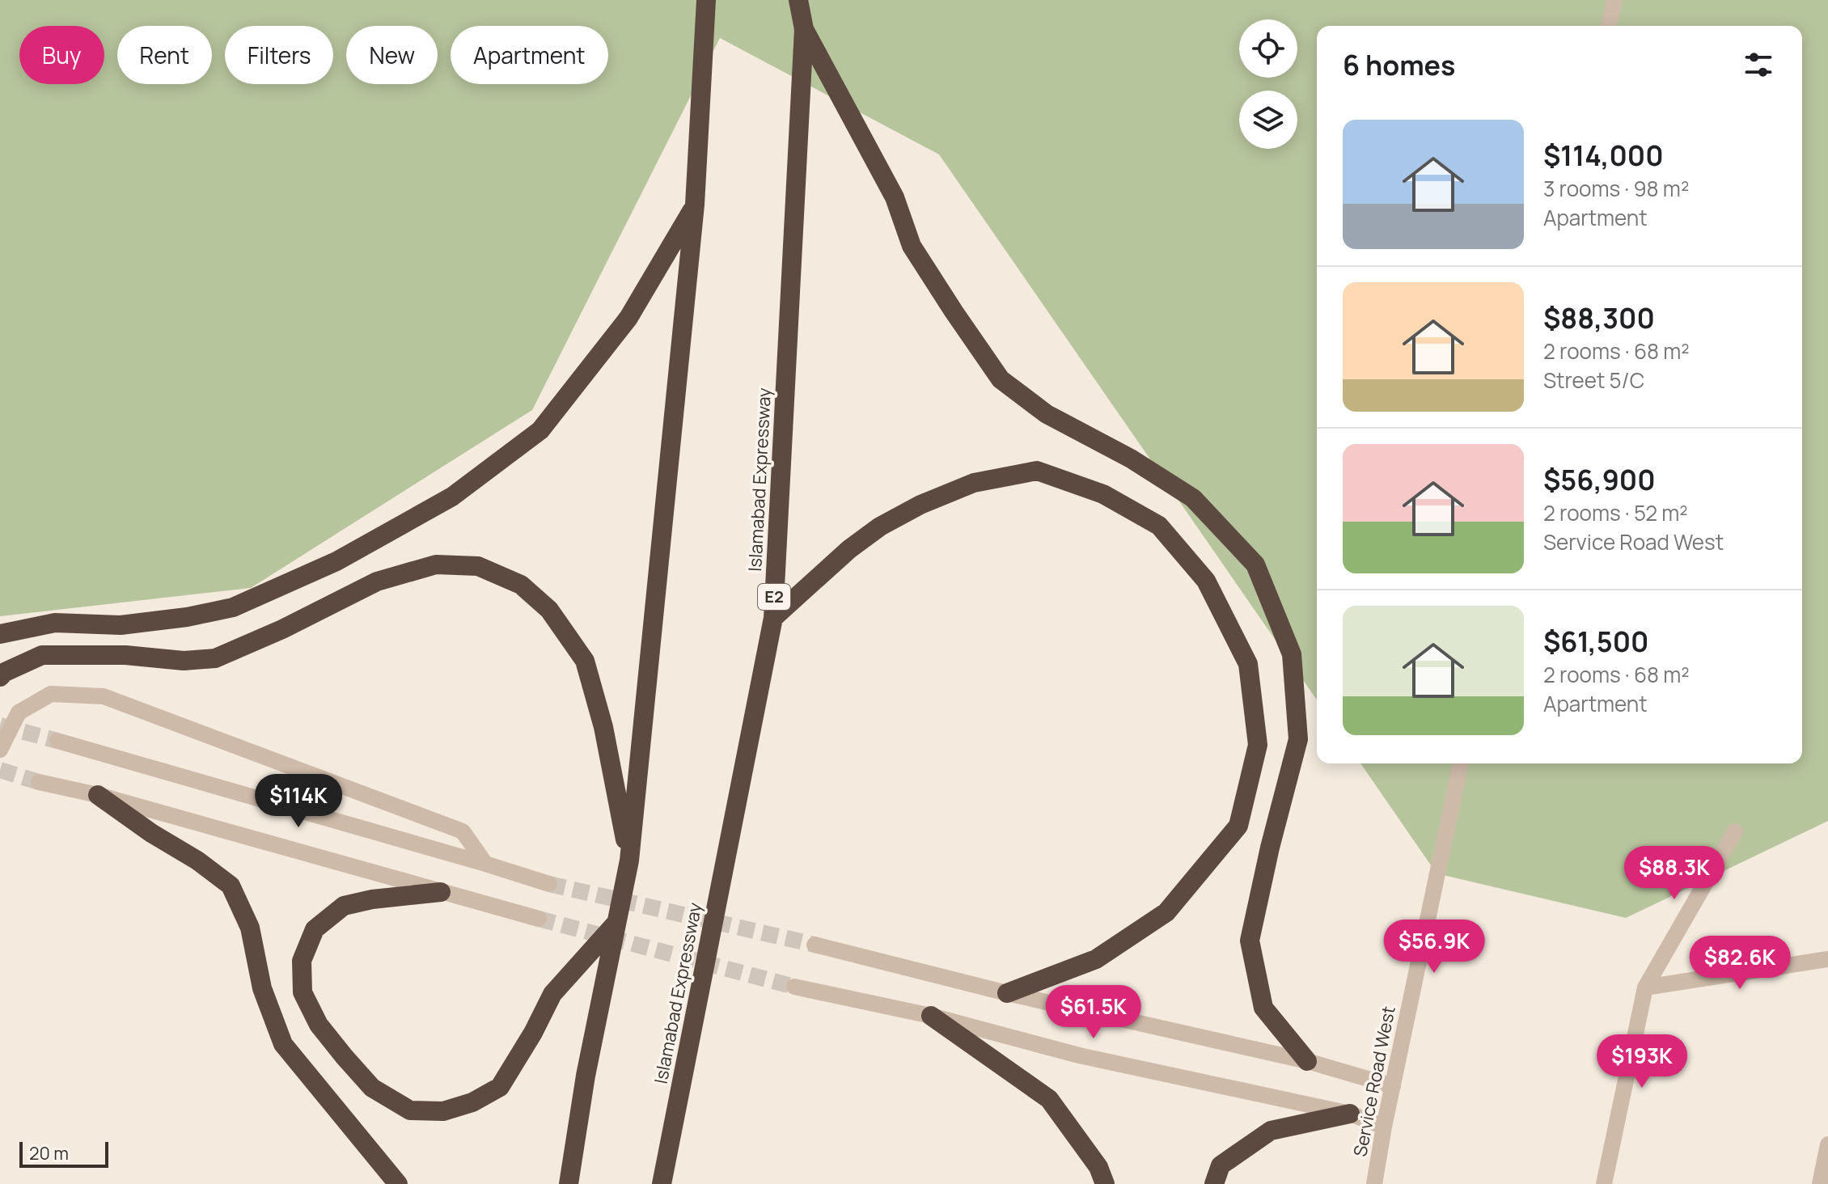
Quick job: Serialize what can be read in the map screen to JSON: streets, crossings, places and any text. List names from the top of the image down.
{
  "streets": {
    "highway": ["Islamabad Expressway", "E2"],
    "street": ["Service Road West"]
  },
  "scale_bar": "20 m",
  "page": {
    "chip": [
      "Buy",
      "Rent",
      "Filters",
      "New",
      "Apartment"
    ],
    "heading": "6 homes",
    "list": [
      {
        "name": "$114,000",
        "note": "3 rooms · 98 m² · Apartment"
      },
      {
        "name": "$88,300",
        "note": "2 rooms · 68 m² · Street 5/C"
      },
      {
        "name": "$56,900",
        "note": "2 rooms · 52 m² · Service Road West"
      },
      {
        "name": "$61,500",
        "note": "2 rooms · 68 m² · Apartment"
      }
    ],
    "price": [
      "$114K",
      "$88.3K",
      "$56.9K",
      "$82.6K",
      "$61.5K",
      "$193K"
    ],
    "scale": "20 m"
  }
}
